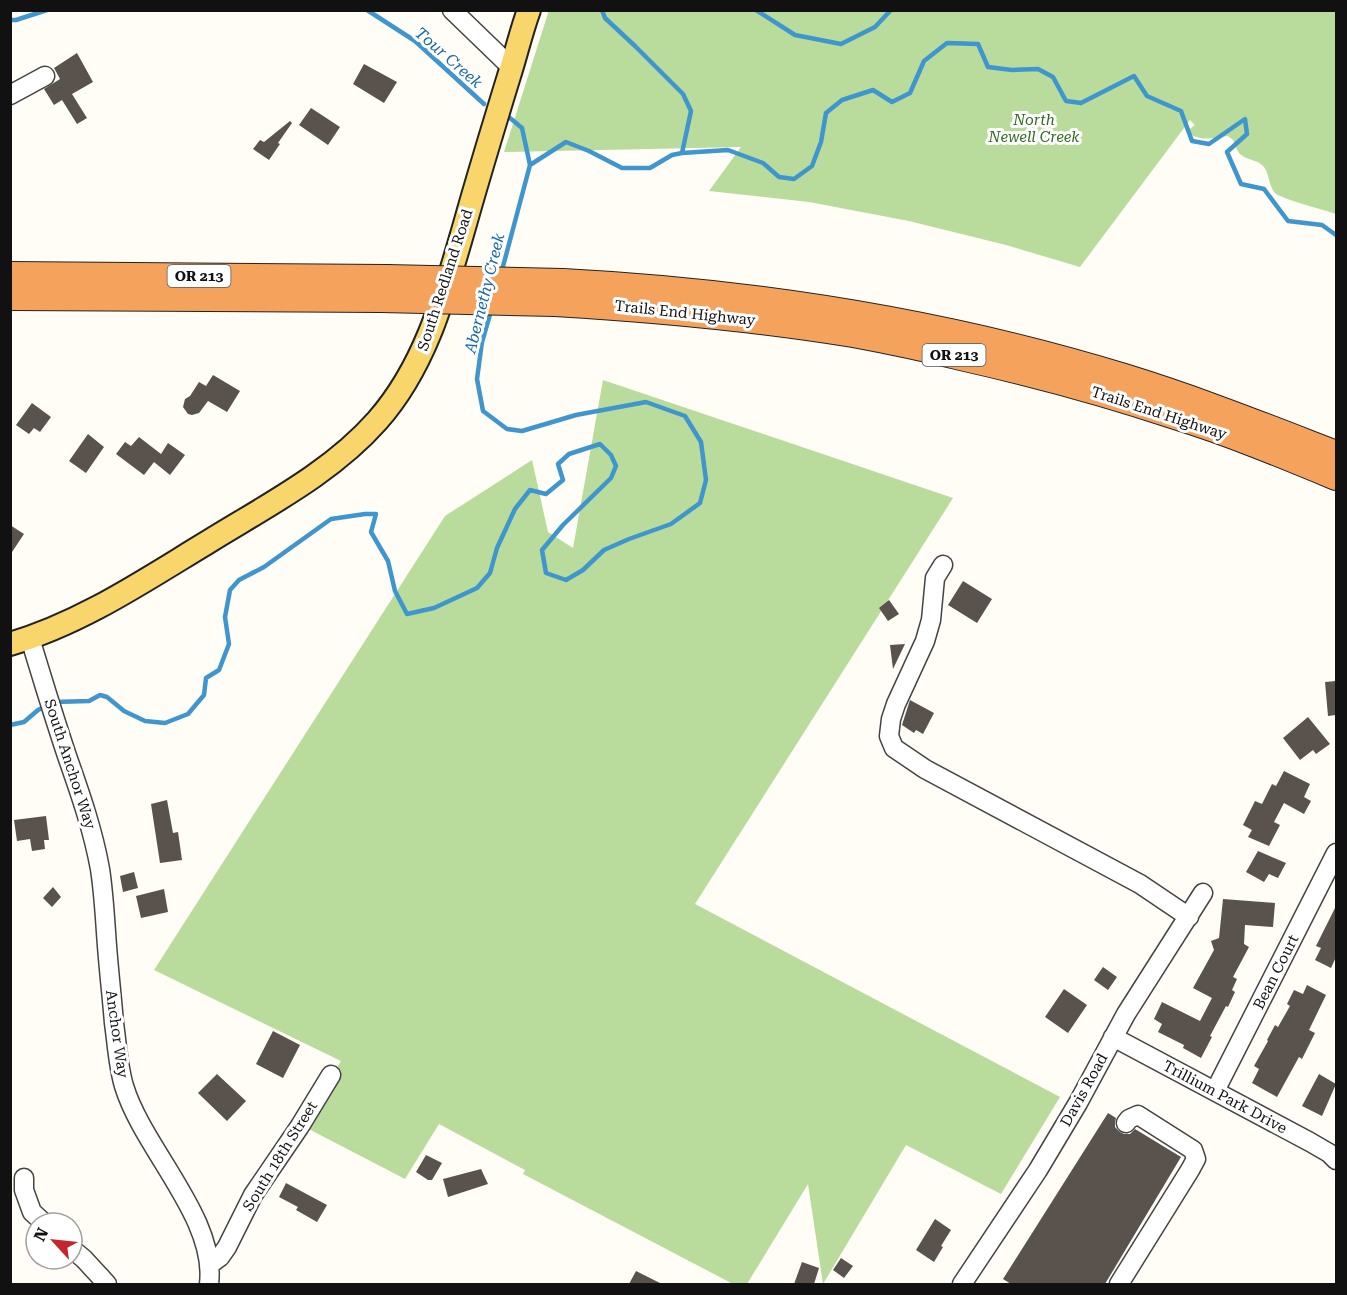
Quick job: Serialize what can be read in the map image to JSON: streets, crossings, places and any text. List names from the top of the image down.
{
  "streets": {
    "highway": ["OR 213", "Trails End Highway"],
    "main road": ["South Redland Road"],
    "street": [
      "South Anchor Way",
      "Bean Court",
      "Anchor Way",
      "Davis Road",
      "Trillium Park Drive",
      "South 18th Street"
    ]
  },
  "crossings": [
    ["South Redland Road", "South Anchor Way"],
    ["South Anchor Way", "Anchor Way"],
    ["Bean Court", "Trillium Park Drive"],
    ["Anchor Way", "South 18th Street"],
    ["Davis Road", "Trillium Park Drive"]
  ],
  "water": ["Tour Creek", "Abernethy Creek"],
  "parks": ["North Newell Creek"],
  "north": "top left"
}
